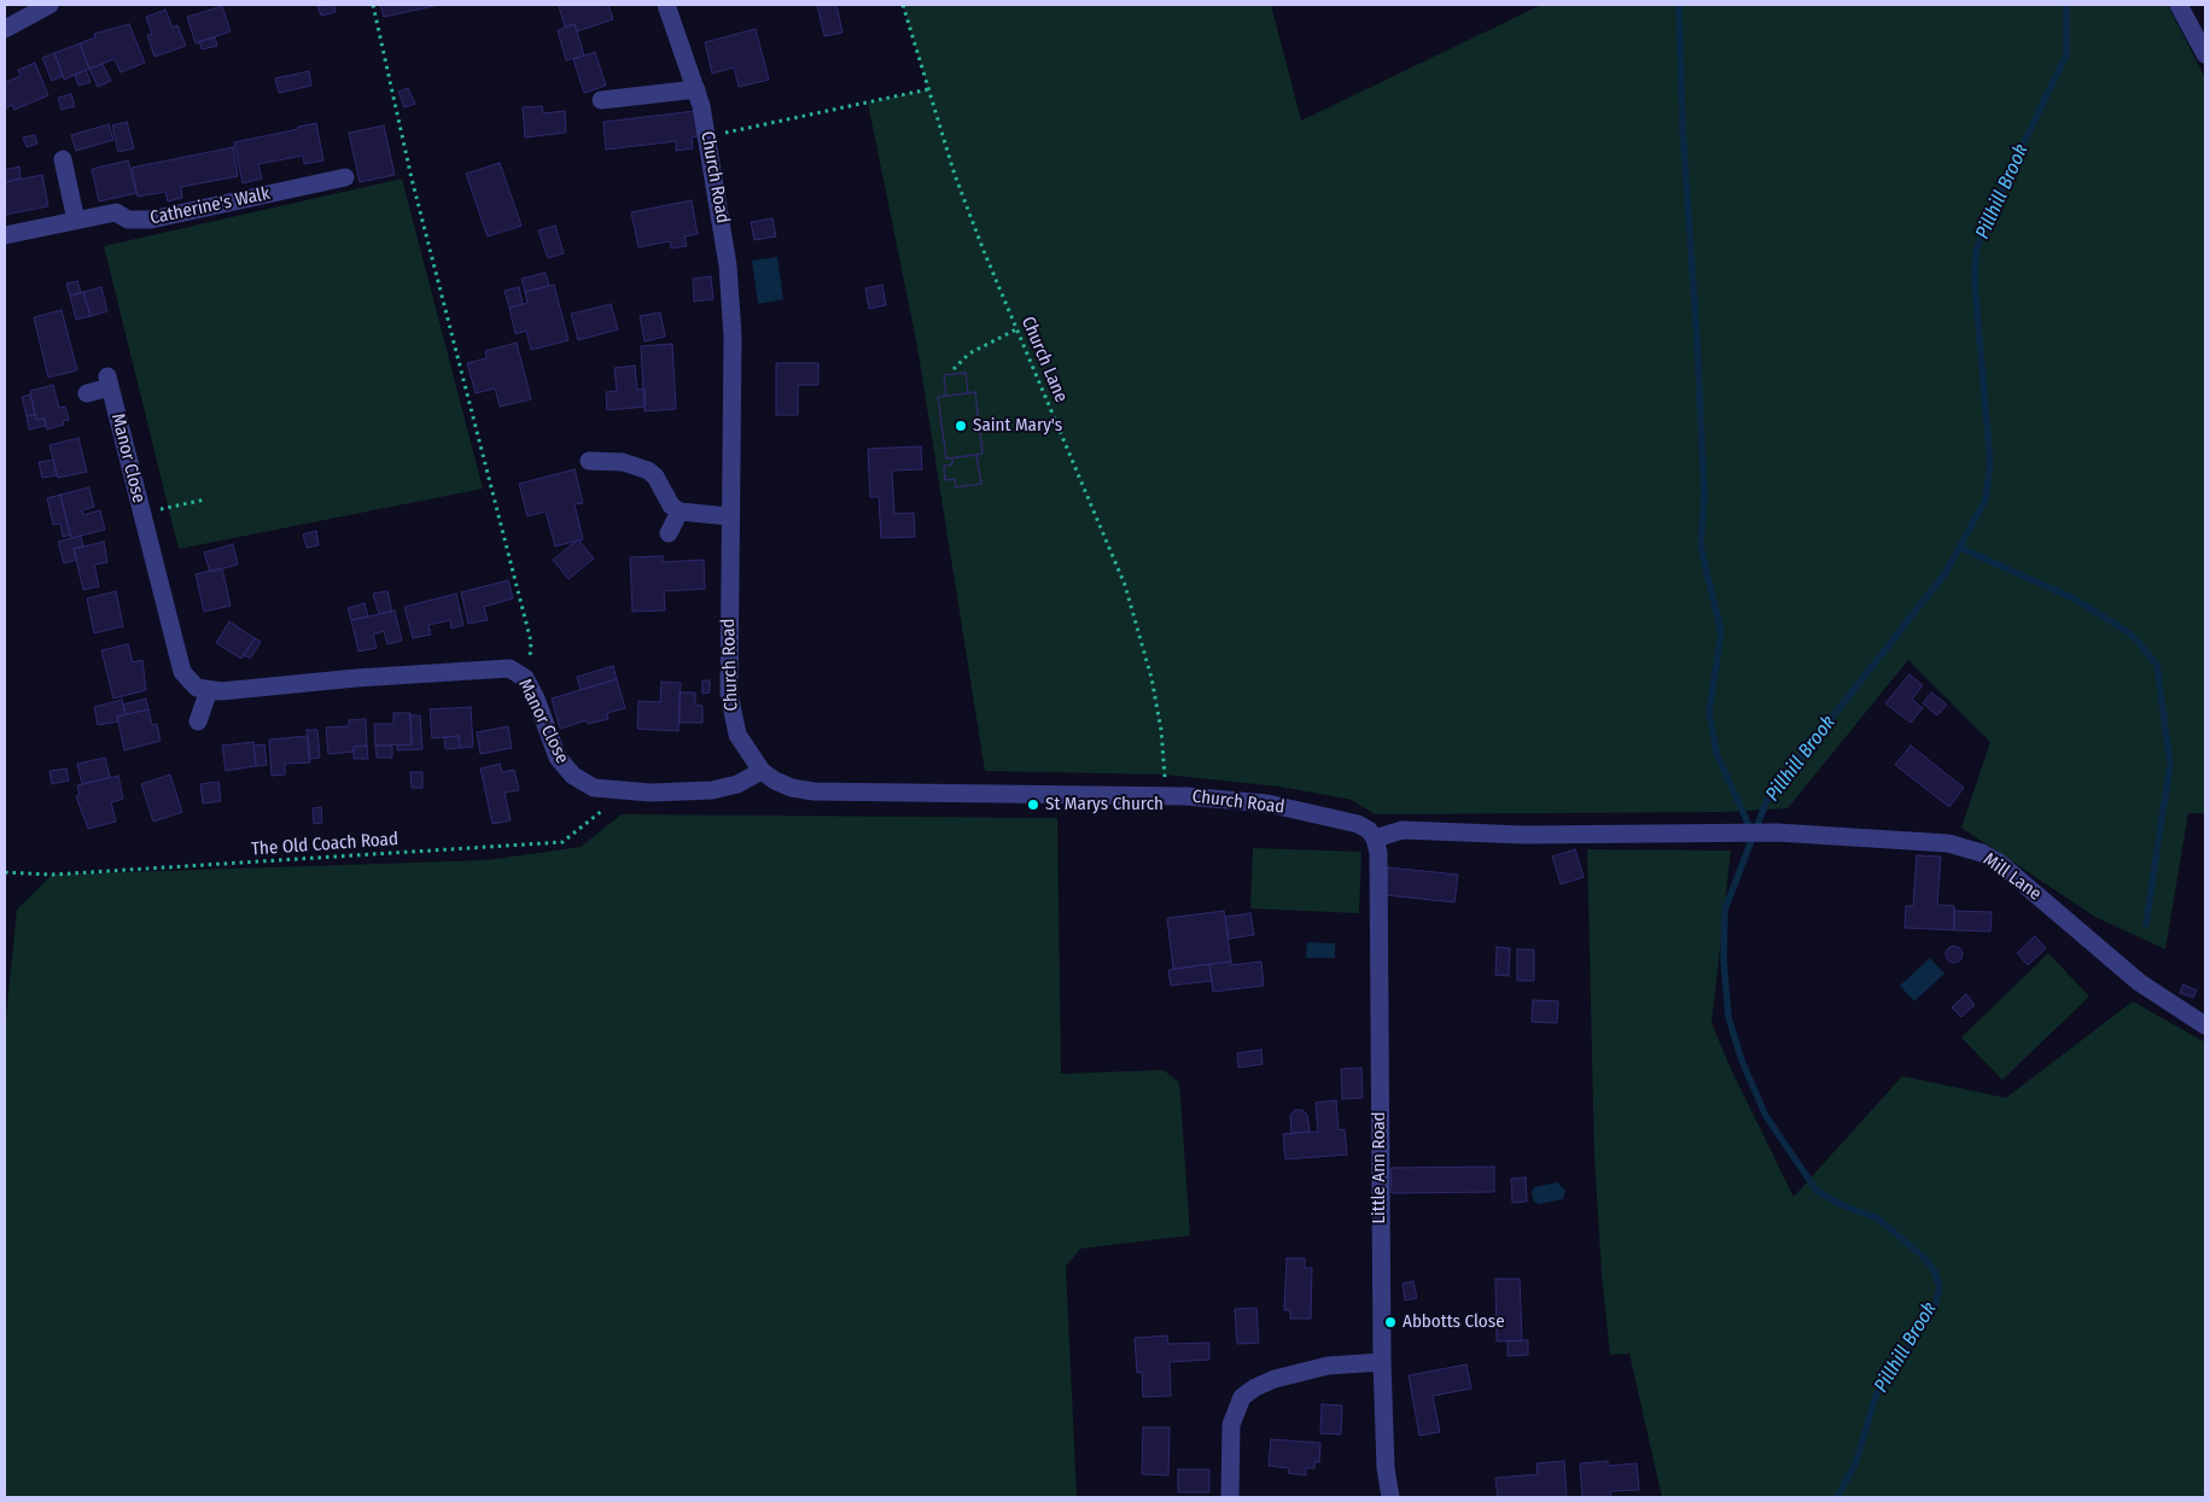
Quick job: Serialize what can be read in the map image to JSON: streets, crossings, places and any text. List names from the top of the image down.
{
  "streets": {
    "street": [
      "Church Road",
      "Catherine's Walk",
      "Manor Close",
      "Mill Lane",
      "Little Ann Road"
    ],
    "path": ["Church Lane", "The Old Coach Road"]
  },
  "crossings": [
    ["Church Road", "Church Lane"],
    ["Church Road", "Manor Close"],
    ["Church Road", "Mill Lane"],
    ["Church Road", "Little Ann Road"],
    ["Manor Close", "The Old Coach Road"],
    ["Mill Lane", "Little Ann Road"]
  ],
  "water": ["Pillhill Brook"],
  "places": ["Saint Mary's", "St Marys Church", "Abbotts Close"]
}
